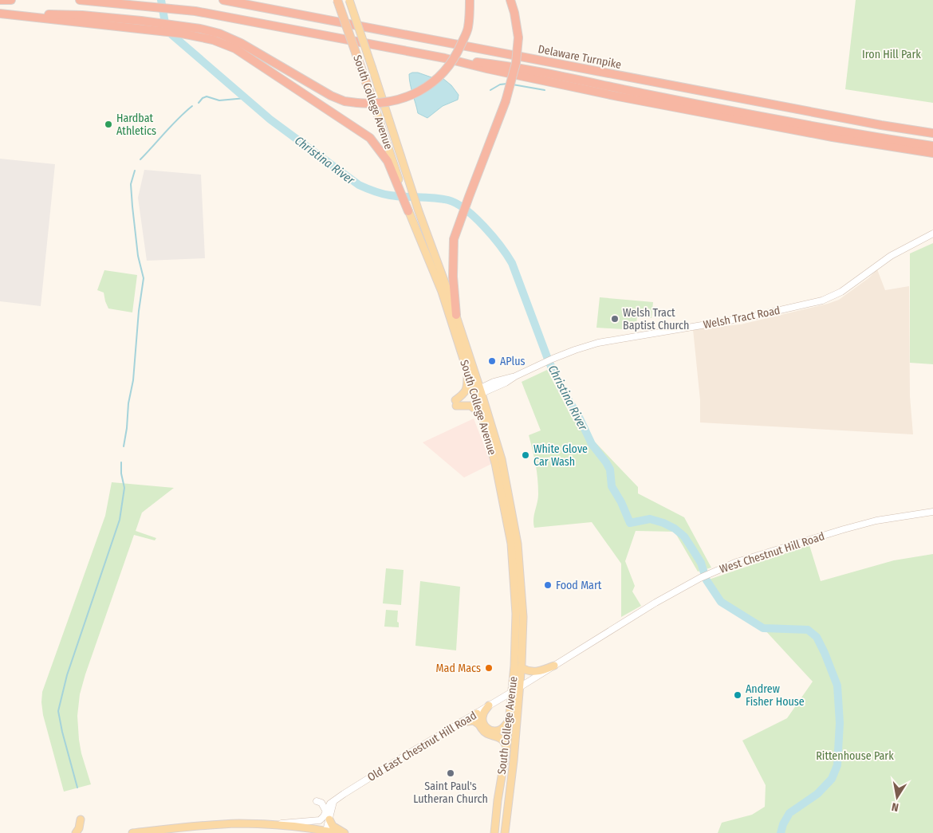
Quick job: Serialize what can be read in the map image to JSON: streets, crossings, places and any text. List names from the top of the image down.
{
  "streets": {
    "highway": ["Delaware Turnpike", "South College Avenue"],
    "street": ["Welsh Tract Road", "West Chestnut Hill Road", "Old East Chestnut Hill Road"]
  },
  "crossings": [
    ["South College Avenue", "Welsh Tract Road"],
    ["South College Avenue", "West Chestnut Hill Road"],
    ["South College Avenue", "Old East Chestnut Hill Road"],
    ["West Chestnut Hill Road", "Old East Chestnut Hill Road"]
  ],
  "water": ["Christina River"],
  "parks": ["Iron Hill Park", "Rittenhouse Park"],
  "places": [
    "Hardbat Athletics",
    "Welsh Tract Baptist Church",
    "APlus",
    "White Glove Car Wash",
    "Food Mart",
    "Mad Macs",
    "Andrew Fisher House",
    "Saint Paul's Lutheran Church"
  ],
  "north": "bottom"
}
